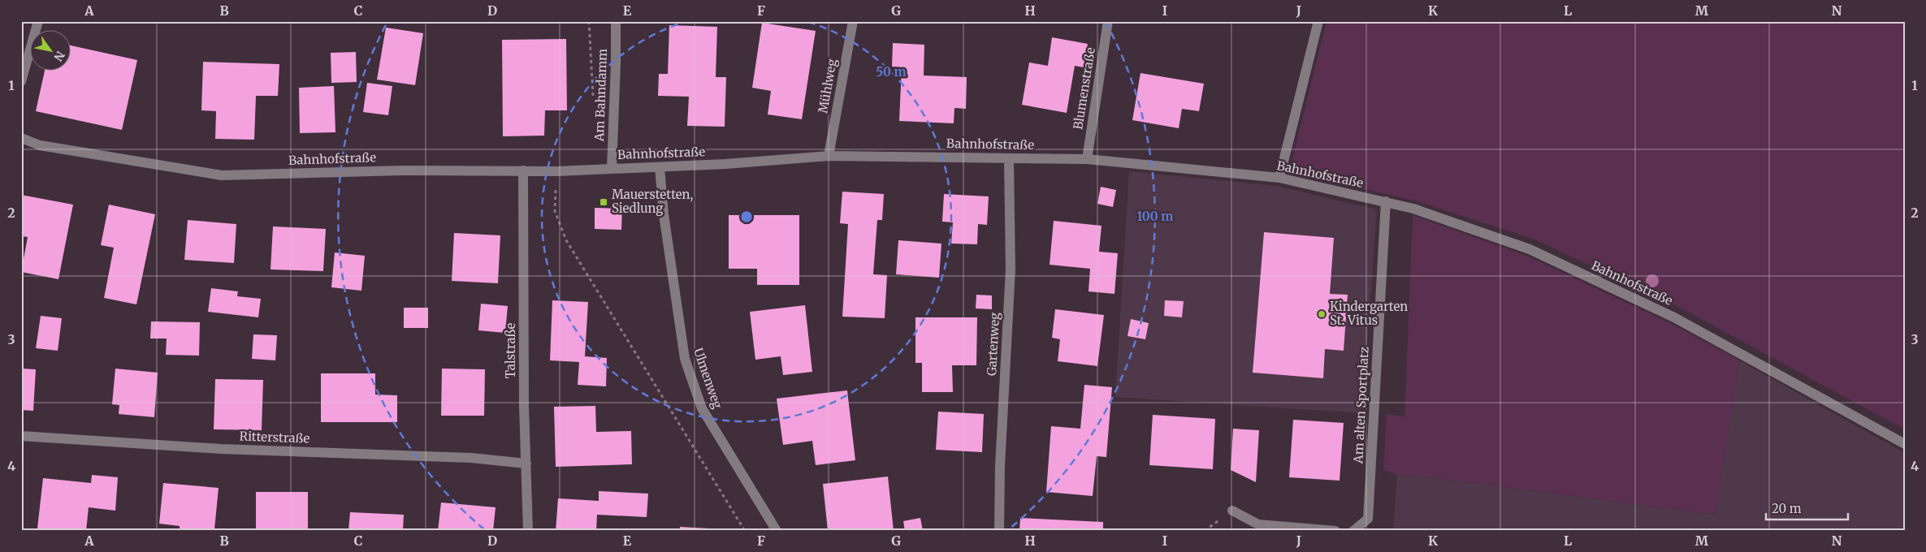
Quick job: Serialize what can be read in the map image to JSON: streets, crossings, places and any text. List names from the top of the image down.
{
  "streets": {
    "street": [
      "Mühlweg",
      "Blumenstraße",
      "Am Bahndamm",
      "Bahnhofstraße",
      "Gartenweg",
      "Talstraße",
      "Ulmenweg",
      "Am alten Sportplatz",
      "Ritterstraße"
    ]
  },
  "crossings": [
    ["Mühlweg", "Bahnhofstraße"],
    ["Blumenstraße", "Bahnhofstraße"],
    ["Am Bahndamm", "Bahnhofstraße"],
    ["Bahnhofstraße", "Gartenweg"],
    ["Bahnhofstraße", "Talstraße"],
    ["Bahnhofstraße", "Ulmenweg"],
    ["Bahnhofstraße", "Am alten Sportplatz"],
    ["Talstraße", "Ritterstraße"]
  ],
  "places": {
    "transit": ["Mauerstetten, Siedlung"],
    "other": ["Kindergarten St. Vitus"]
  },
  "scale_bar": "20 m",
  "north": "bottom right",
  "grid": {
    "columns": [
      "A",
      "B",
      "C",
      "D",
      "E",
      "F",
      "G",
      "H",
      "I",
      "J",
      "K",
      "L",
      "M",
      "N"
    ],
    "rows": [
      "1",
      "2",
      "3",
      "4"
    ]
  },
  "rings": ["50 m", "100 m"]
}
